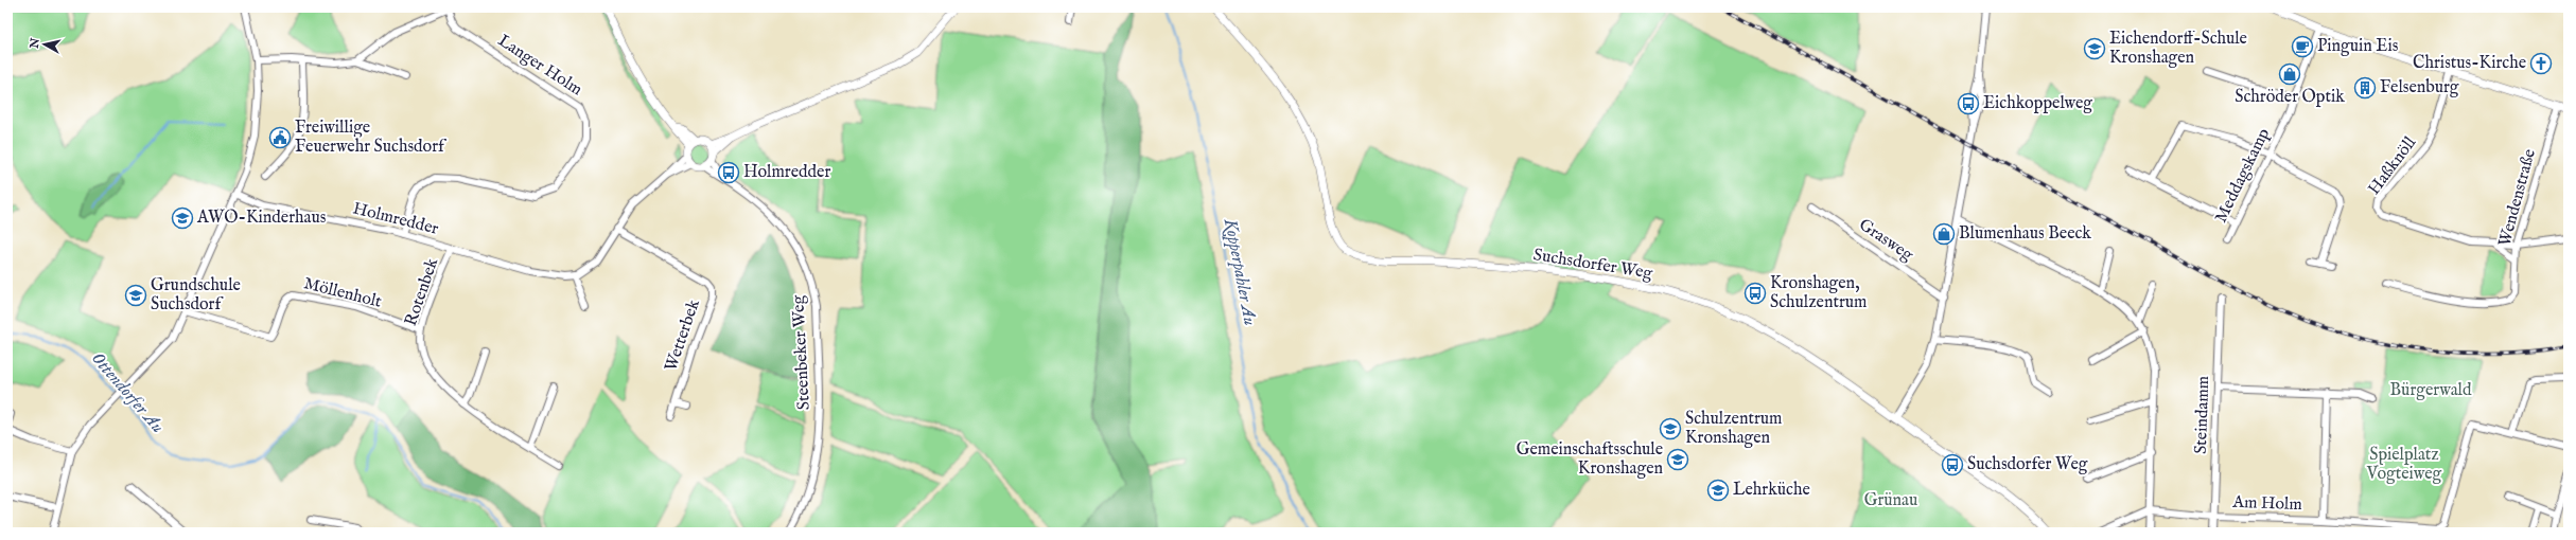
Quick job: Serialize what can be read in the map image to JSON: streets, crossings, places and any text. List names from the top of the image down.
{
  "streets": {
    "street": [
      "Langer Holm",
      "Haßknöll",
      "Meddagskamp",
      "Wendenstraße",
      "Holmredder",
      "Grasweg",
      "Suchsdorfer Weg",
      "Rotenbek",
      "Möllenholt",
      "Wetterbek",
      "Steenbeker Weg",
      "Steindamm",
      "Am Holm"
    ]
  },
  "crossings": [
    ["Langer Holm", "Holmredder"],
    ["Haßknöll", "Wendenstraße"],
    ["Holmredder", "Rotenbek"],
    ["Rotenbek", "Möllenholt"],
    ["Steindamm", "Am Holm"]
  ],
  "water": ["Kopperpahler Au", "Ottendorfer Au"],
  "parks": ["Bürgerwald", "Spielplatz Vogteiweg", "Grünau"],
  "places": {
    "cafe": ["Pinguin Eis"],
    "school or university": [
      "Eichendorff-Schule Kronshagen",
      "AWO-Kinderhaus",
      "Grundschule Suchsdorf",
      "Schulzentrum Kronshagen",
      "Gemeinschaftsschule Kronshagen",
      "Lehrküche"
    ],
    "church": ["Christus-Kirche"],
    "shop": ["Schröder Optik", "Blumenhaus Beeck"],
    "building": ["Felsenburg"],
    "bus stop": [
      "Eichkoppelweg",
      "Holmredder",
      "Kronshagen, Schulzentrum",
      "Suchsdorfer Weg"
    ],
    "public building": ["Freiwillige Feuerwehr Suchsdorf"]
  },
  "north": "left"
}
